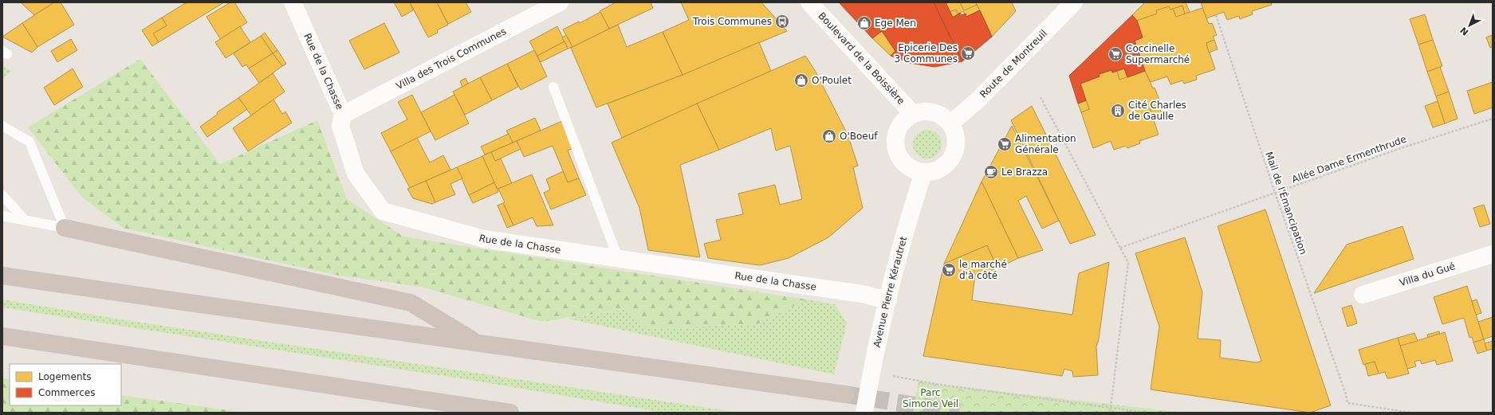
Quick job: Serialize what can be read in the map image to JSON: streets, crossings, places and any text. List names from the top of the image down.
{
  "streets": {
    "street": [
      "Villa des Trois Communes",
      "Boulevard de la Boissière",
      "Route de Montreuil",
      "Rue de la Chasse",
      "Villa du Gué",
      "Avenue Pierre Kérautret"
    ],
    "path": ["Allée Dame Ermenthrude", "Mail de l'Émancipation"]
  },
  "crossings": [
    ["Villa des Trois Communes", "Rue de la Chasse"],
    ["Boulevard de la Boissière", "Route de Montreuil"],
    ["Boulevard de la Boissière", "Avenue Pierre Kérautret"],
    ["Route de Montreuil", "Avenue Pierre Kérautret"],
    ["Rue de la Chasse", "Avenue Pierre Kérautret"],
    ["Allée Dame Ermenthrude", "Mail de l'Émancipation"]
  ],
  "parks": ["Parc Simone Veil"],
  "places": {
    "bus stop": ["Trois Communes"],
    "shop": ["Ege Men", "O'Poulet", "O'Boeuf"],
    "supermarket": [
      "Epicerie Des 3 Communes",
      "Coccinelle Supermarché",
      "Alimentation Générale",
      "le marché d'à côté"
    ],
    "building": ["Cité Charles de Gaulle"],
    "cafe": ["Le Brazza"]
  },
  "legend": ["Logements", "Commerces"],
  "north": "bottom left"
}
